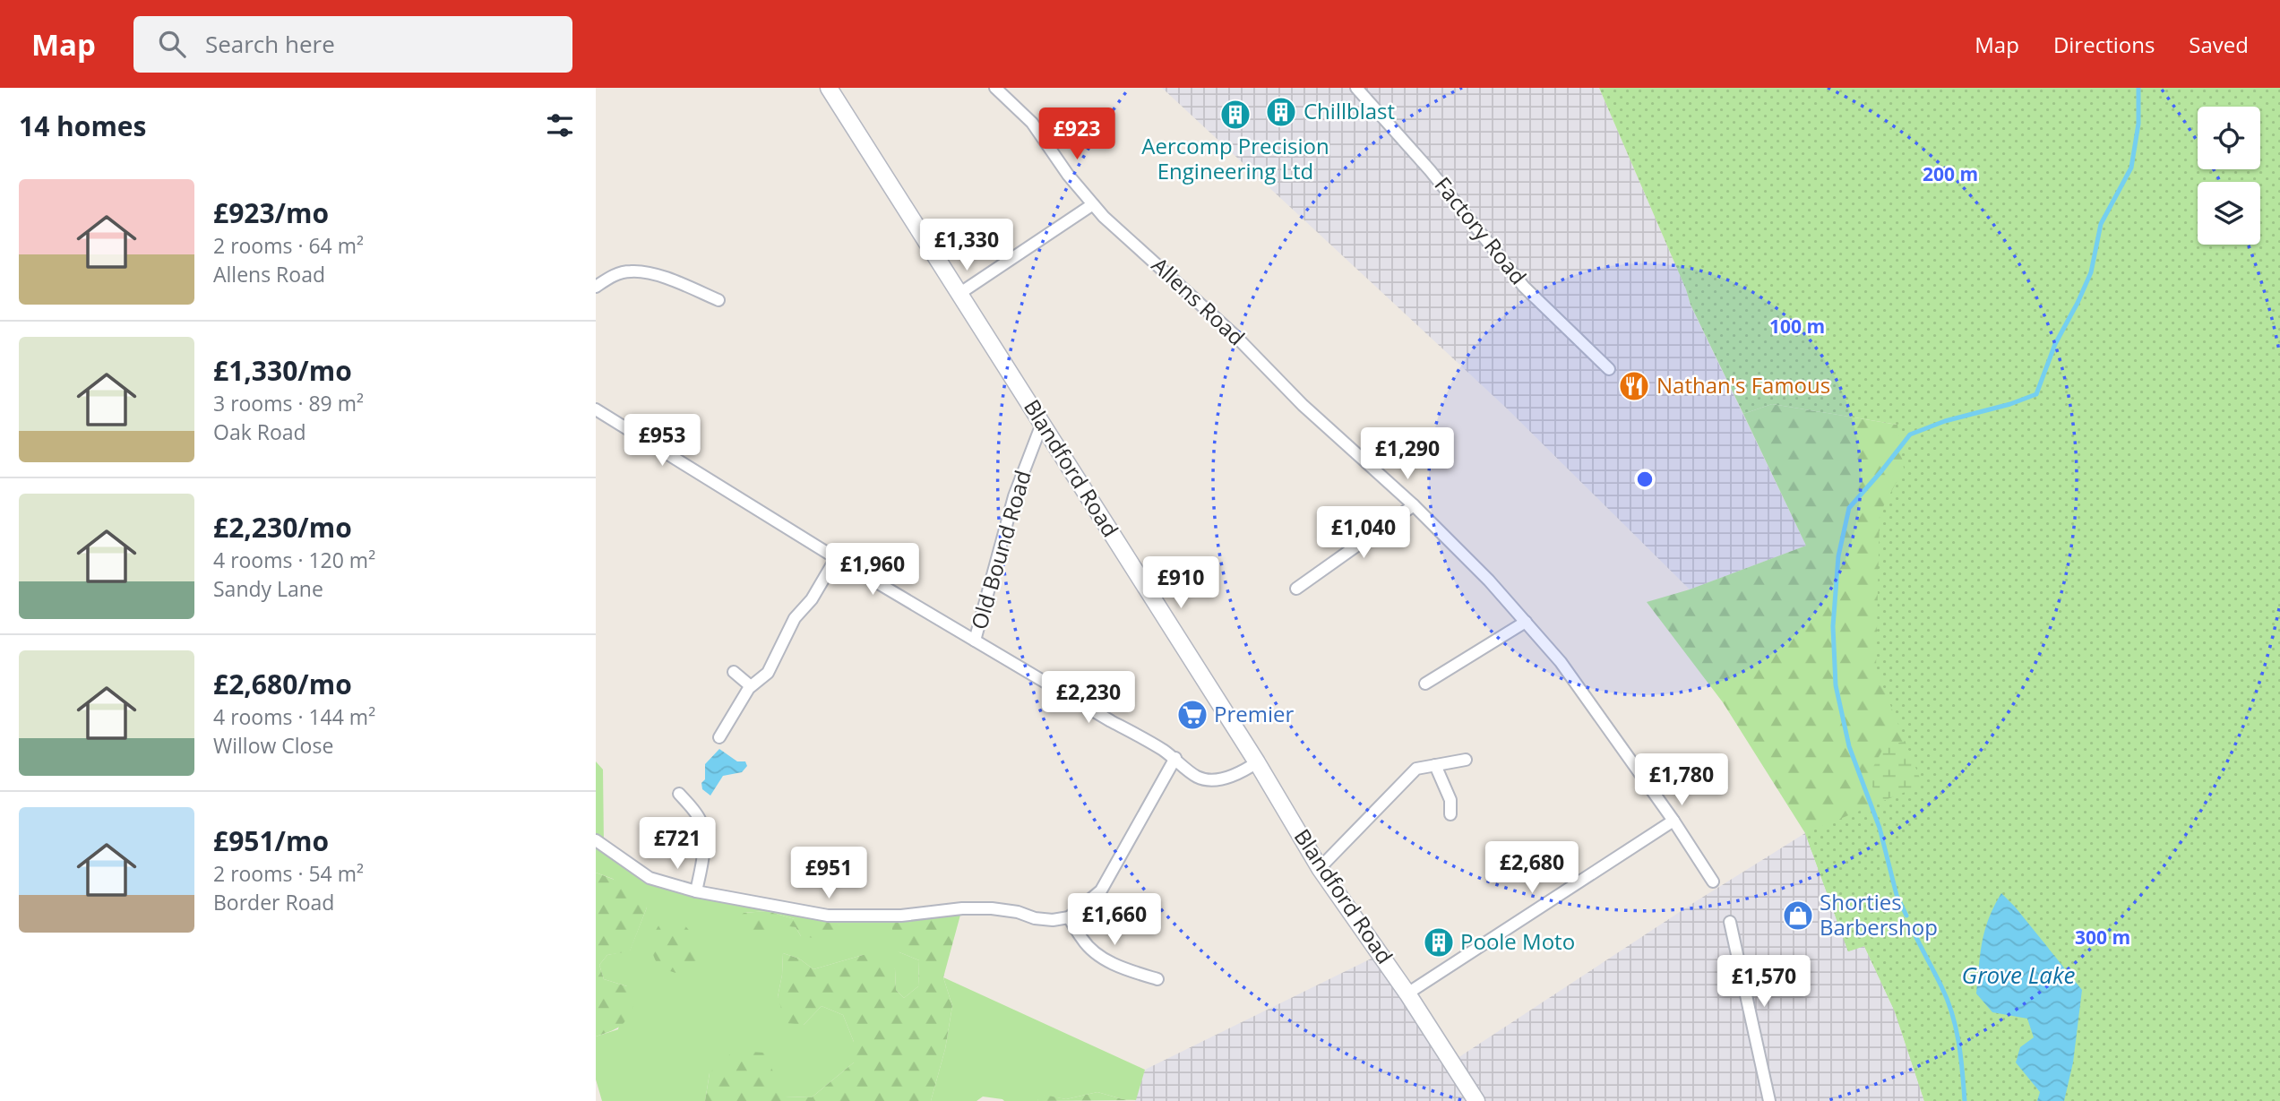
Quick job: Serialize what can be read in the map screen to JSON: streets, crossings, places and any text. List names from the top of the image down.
{
  "streets": {
    "main road": ["Blandford Road"],
    "street": ["Factory Road", "Allens Road", "Old Bound Road"]
  },
  "crossings": [
    ["Blandford Road", "Old Bound Road"]
  ],
  "water": ["Grove Lake"],
  "places": {
    "building": ["Chillblast", "Aercomp Precision Engineering Ltd", "Poole Moto"],
    "restaurant": ["Nathan's Famous"],
    "supermarket": ["Premier"],
    "shop": ["Shorties Barbershop"]
  },
  "page": {
    "header": "Map",
    "search": "Search here",
    "nav": ["Map", "Directions", "Saved"],
    "heading": "14 homes",
    "price": [
      "£923",
      "£1,330",
      "£953",
      "£1,290",
      "£1,040",
      "£1,960",
      "£910",
      "£2,230",
      "£1,780",
      "£721",
      "£2,680",
      "£951",
      "£1,660",
      "£1,570"
    ],
    "list": [
      {
        "name": "£923/mo",
        "note": "2 rooms · 64 m² · Allens Road"
      },
      {
        "name": "£1,330/mo",
        "note": "3 rooms · 89 m² · Oak Road"
      },
      {
        "name": "£2,230/mo",
        "note": "4 rooms · 120 m² · Sandy Lane"
      },
      {
        "name": "£2,680/mo",
        "note": "4 rooms · 144 m² · Willow Close"
      },
      {
        "name": "£951/mo",
        "note": "2 rooms · 54 m² · Border Road"
      }
    ]
  },
  "rings": ["200 m", "100 m", "300 m"]
}
